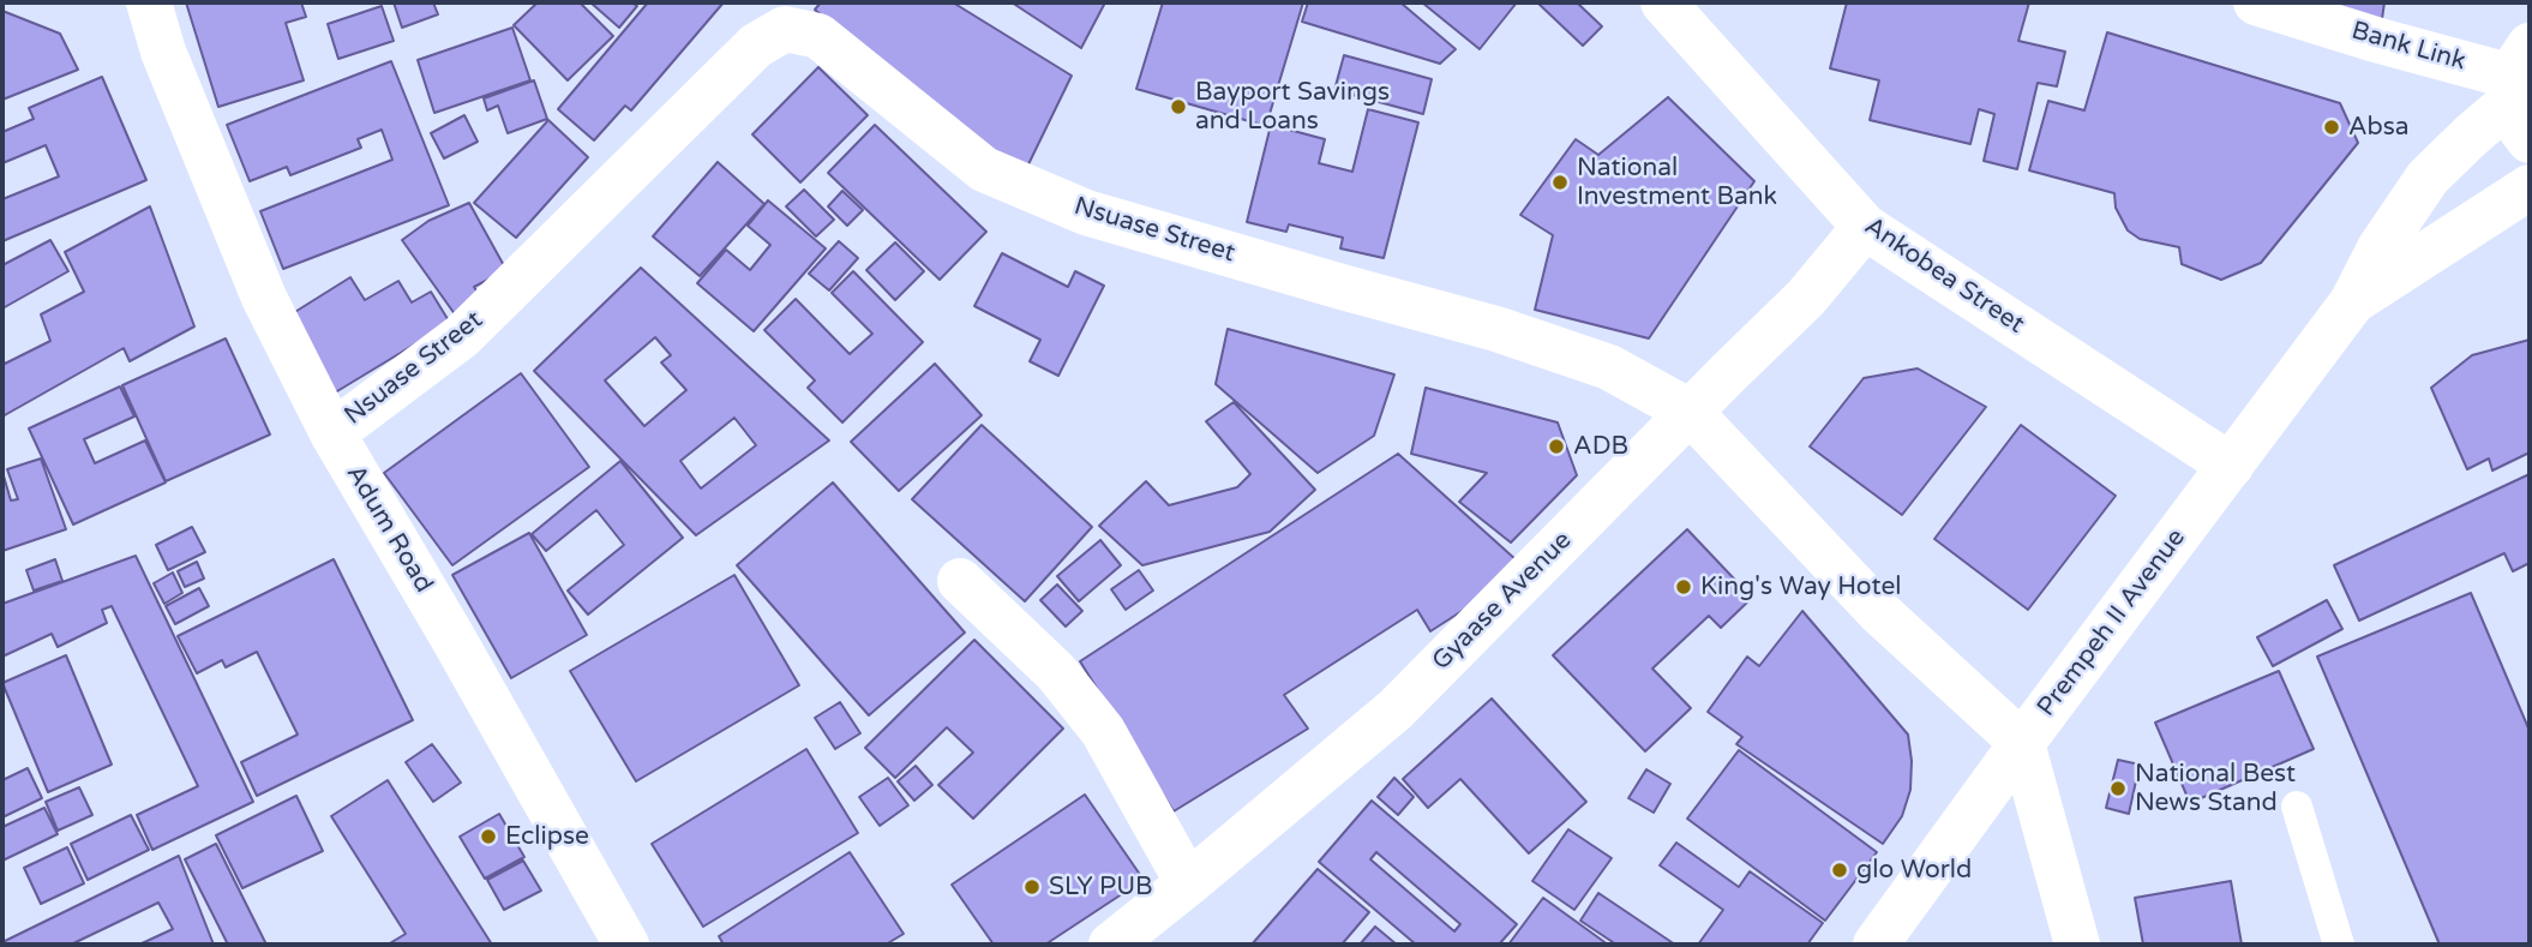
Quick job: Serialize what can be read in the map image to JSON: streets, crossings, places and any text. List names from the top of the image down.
{
  "streets": {
    "street": [
      "Bank Link",
      "Nsuase Street",
      "Ankobea Street",
      "Adum Road",
      "Gyaase Avenue",
      "Prempeh II Avenue"
    ]
  },
  "crossings": [
    ["Bank Link", "Prempeh II Avenue"],
    ["Nsuase Street", "Adum Road"],
    ["Nsuase Street", "Gyaase Avenue"],
    ["Nsuase Street", "Prempeh II Avenue"],
    ["Ankobea Street", "Gyaase Avenue"],
    ["Ankobea Street", "Prempeh II Avenue"]
  ],
  "places": [
    "Bayport Savings and Loans",
    "Absa",
    "National Investment Bank",
    "ADB",
    "King's Way Hotel",
    "National Best News Stand",
    "Eclipse",
    "glo World",
    "SLY PUB"
  ]
}
